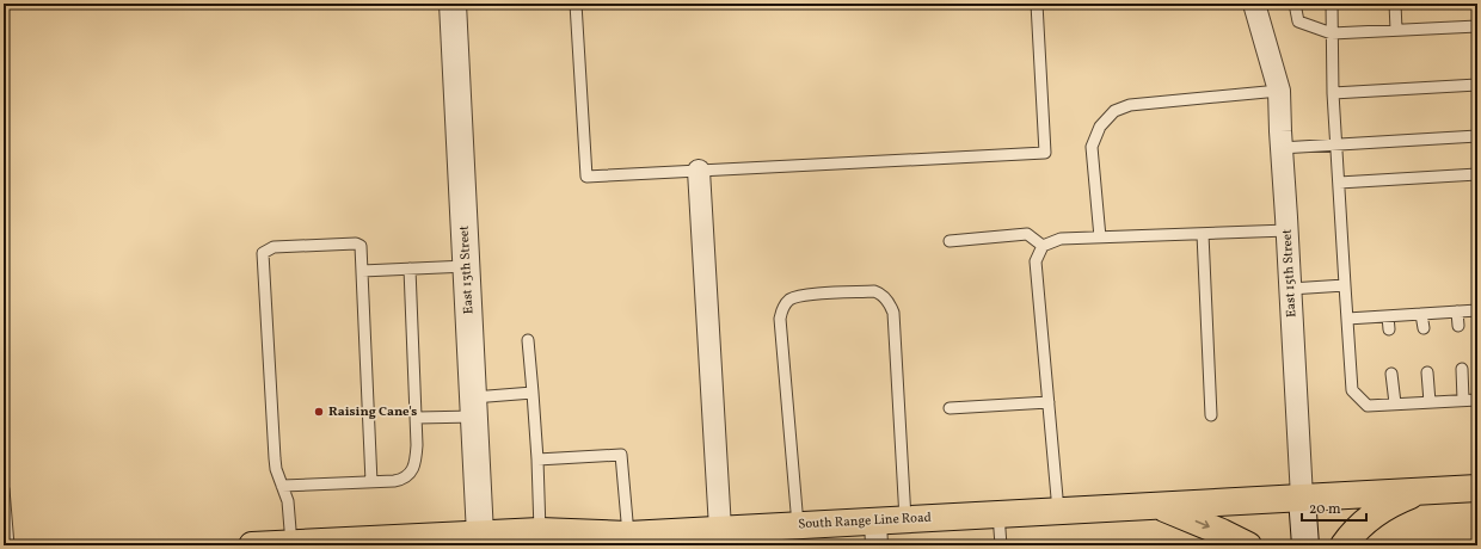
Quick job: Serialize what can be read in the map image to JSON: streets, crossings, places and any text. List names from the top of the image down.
{
  "streets": {
    "main road": ["South Range Line Road"],
    "street": ["East 13th Street", "East 15th Street"]
  },
  "crossings": [
    ["East 13th Street", "South Range Line Road"],
    ["East 15th Street", "South Range Line Road"]
  ],
  "places": ["Raising Cane's"],
  "scale_bar": "20 m"
}
